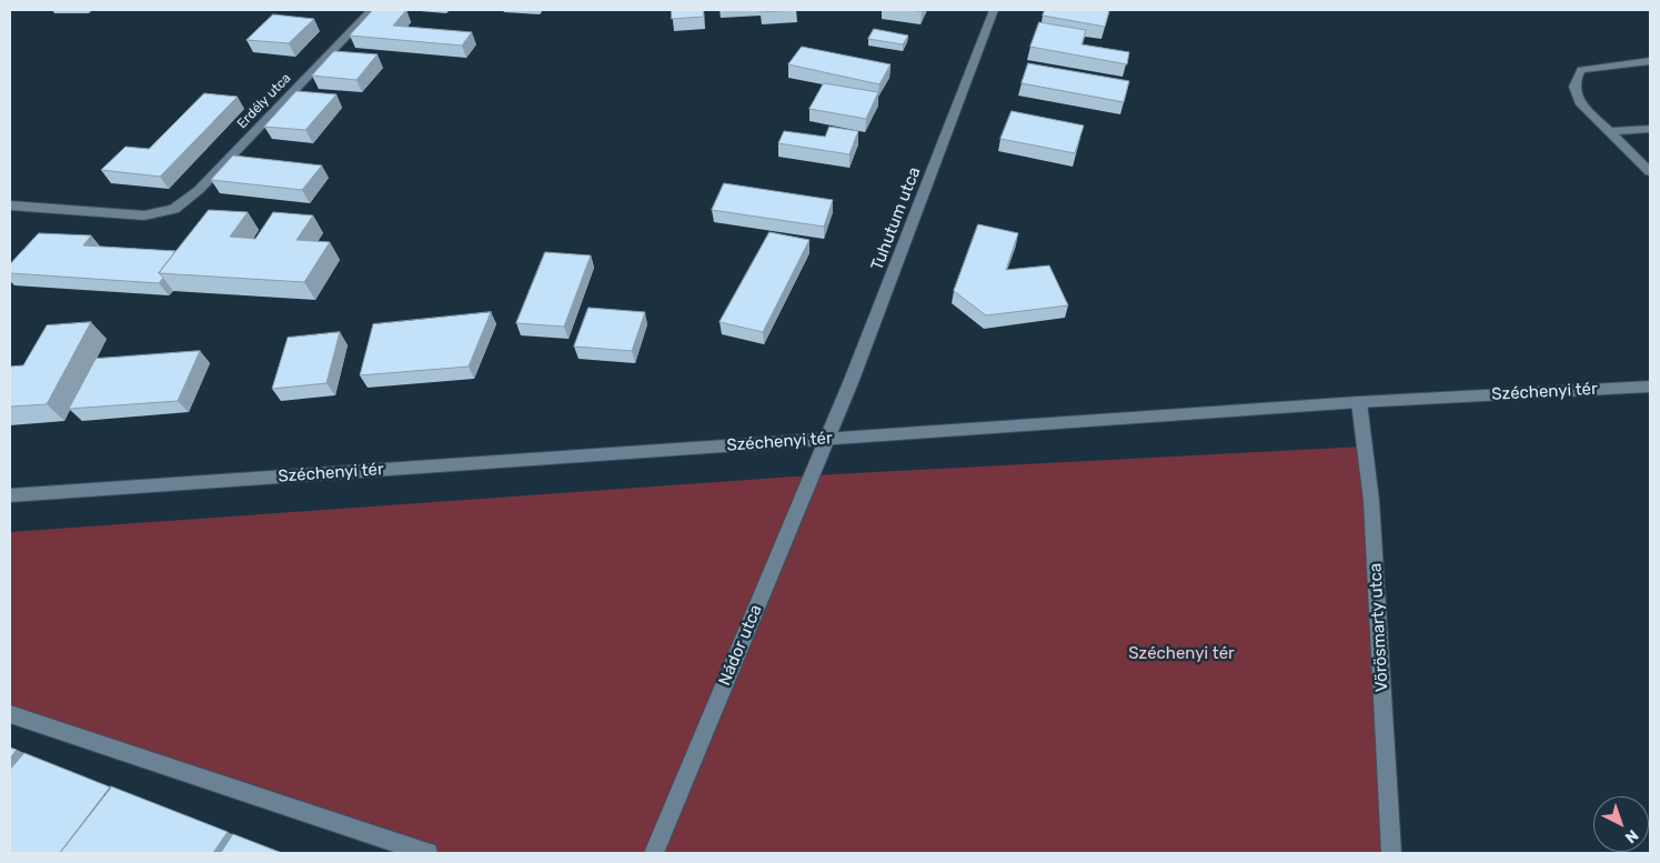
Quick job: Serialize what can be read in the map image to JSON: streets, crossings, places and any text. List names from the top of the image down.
{
  "streets": {
    "street": [
      "Erdély utca",
      "Tuhutum utca",
      "Széchenyi tér",
      "Vörösmarty utca",
      "Nádor utca"
    ]
  },
  "crossings": [
    ["Tuhutum utca", "Széchenyi tér"],
    ["Tuhutum utca", "Nádor utca"],
    ["Széchenyi tér", "Vörösmarty utca"],
    ["Széchenyi tér", "Nádor utca"]
  ],
  "parks": ["Széchenyi tér"],
  "north": "bottom right"
}
